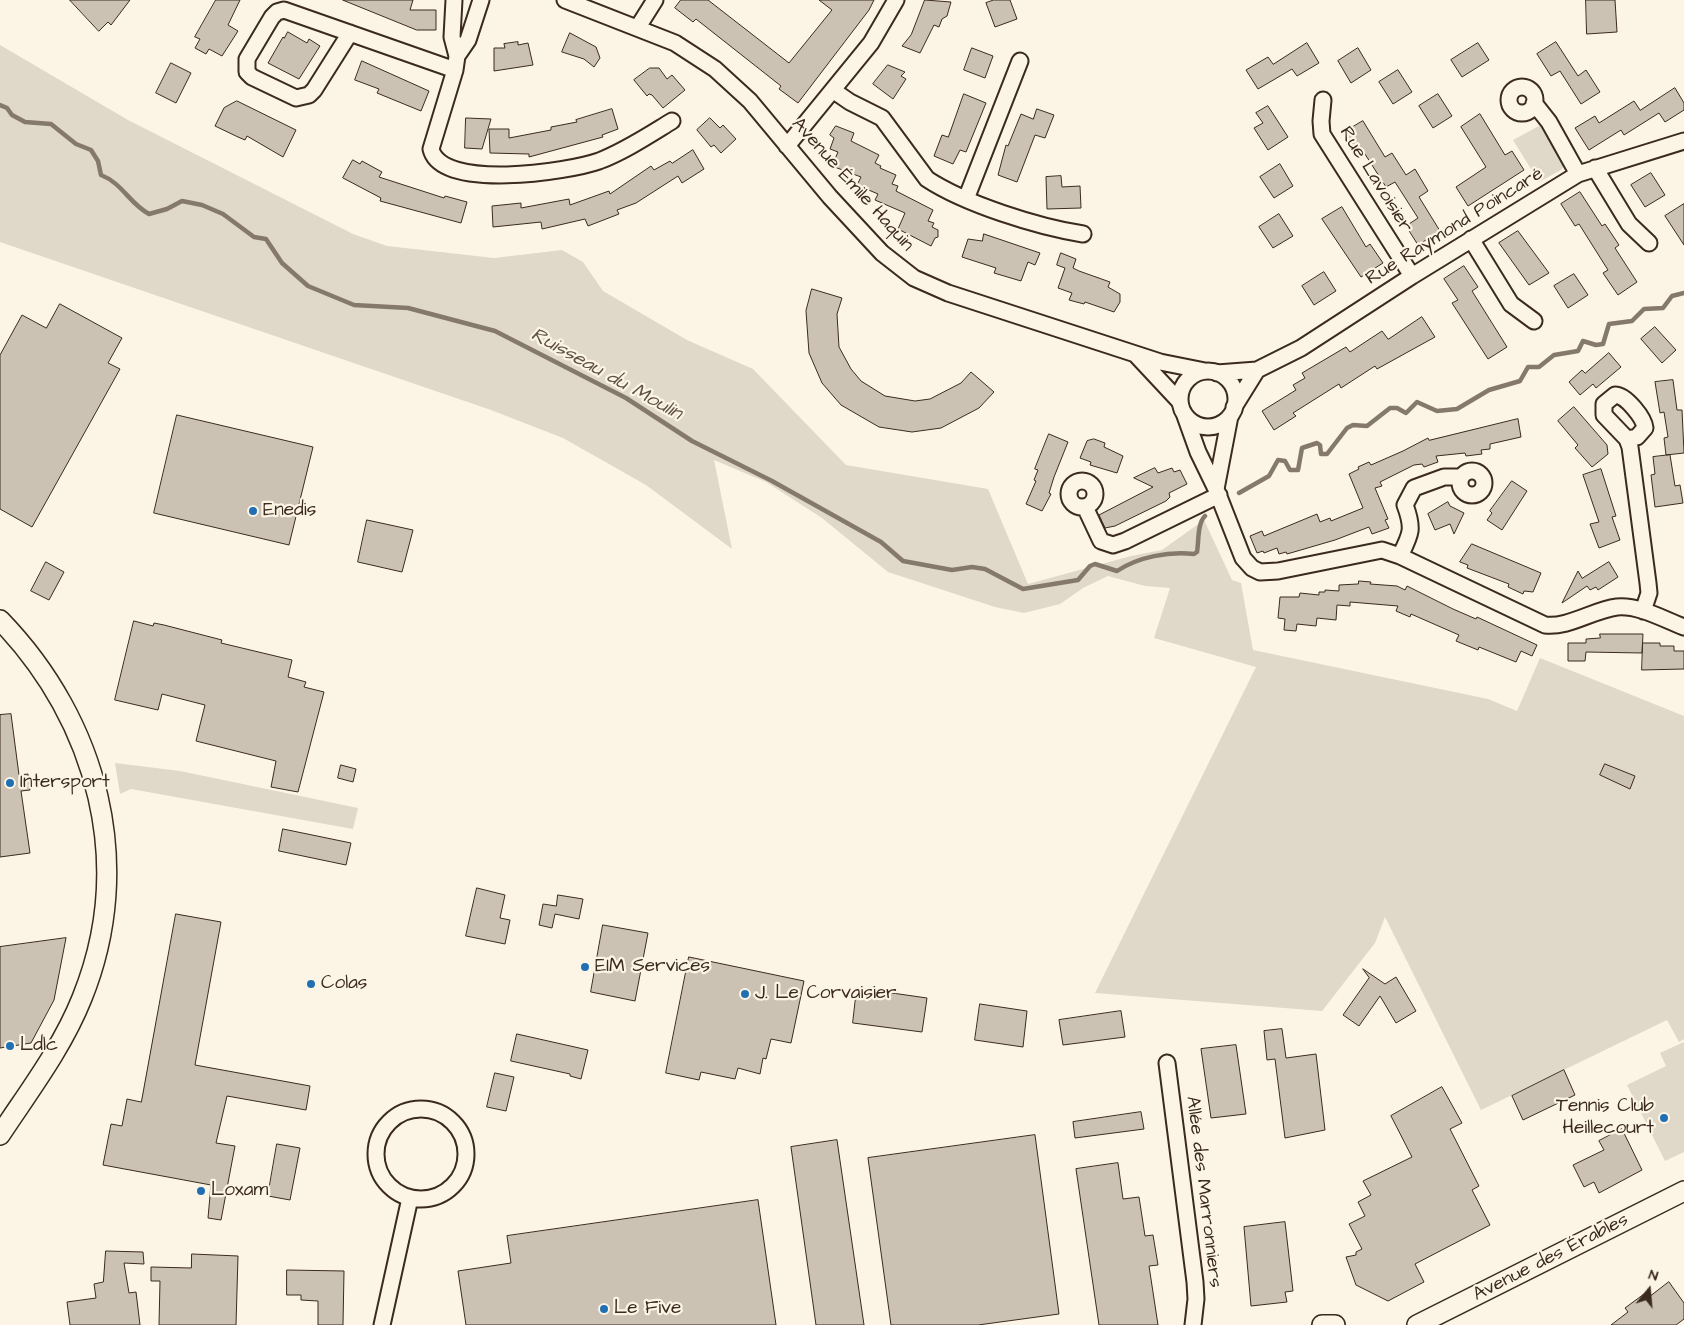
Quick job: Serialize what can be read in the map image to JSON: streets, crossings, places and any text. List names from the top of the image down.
{
  "streets": {
    "street": [
      "Rue Lavoisier",
      "Avenue Émile Haquin",
      "Rue Raymond Poincaré",
      "Allée des Marronniers",
      "Avenue des Érables"
    ]
  },
  "crossings": [
    ["Rue Lavoisier", "Rue Raymond Poincaré"],
    ["Avenue Émile Haquin", "Rue Raymond Poincaré"]
  ],
  "water": ["Ruisseau du Moulin"],
  "places": [
    "Enedis",
    "Intersport",
    "EIM Services",
    "Colas",
    "J. Le Corvaisier",
    "Ldlc",
    "Tennis Club Heillecourt",
    "Loxam",
    "Le Five"
  ],
  "north": "top"
}
